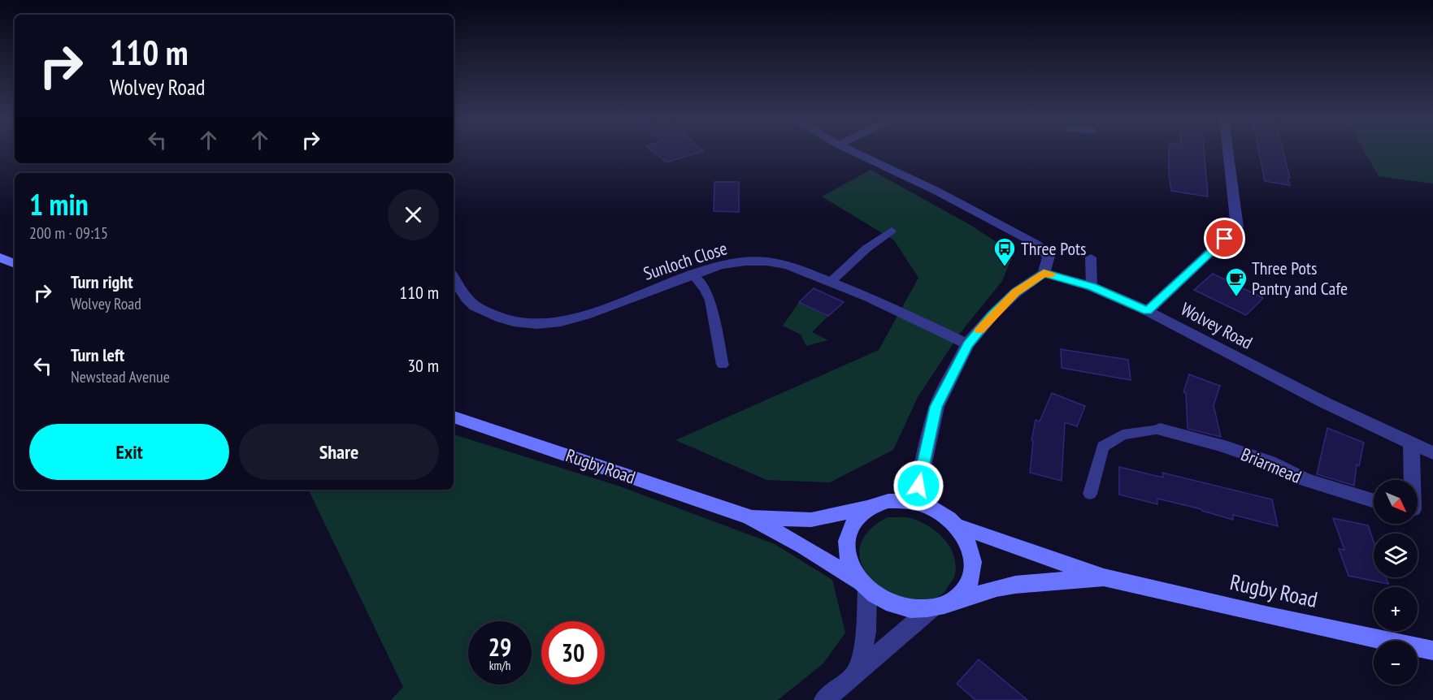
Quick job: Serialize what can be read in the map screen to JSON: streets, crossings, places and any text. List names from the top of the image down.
{
  "streets": {
    "main road": ["Rugby Road"],
    "street": ["Sunloch Close", "Wolvey Road", "Briarmead"]
  },
  "places": {
    "bus stop": ["Three Pots"],
    "cafe": ["Three Pots Pantry and Cafe"]
  },
  "north": "bottom right",
  "page": {
    "turn": ["110 m", "Wolvey Road"],
    "heading": ["1 min", "200 m · 09:15"],
    "list": [
      {
        "name": "Turn right",
        "note": "Wolvey Road",
        "value": "110 m"
      },
      {
        "name": "Turn left",
        "note": "Newstead Avenue",
        "value": "30 m"
      }
    ],
    "buttons": ["Exit", "Share"],
    "map_buttons": ["+", "−"],
    "speed": "29 km/h",
    "limit": "30"
  }
}
